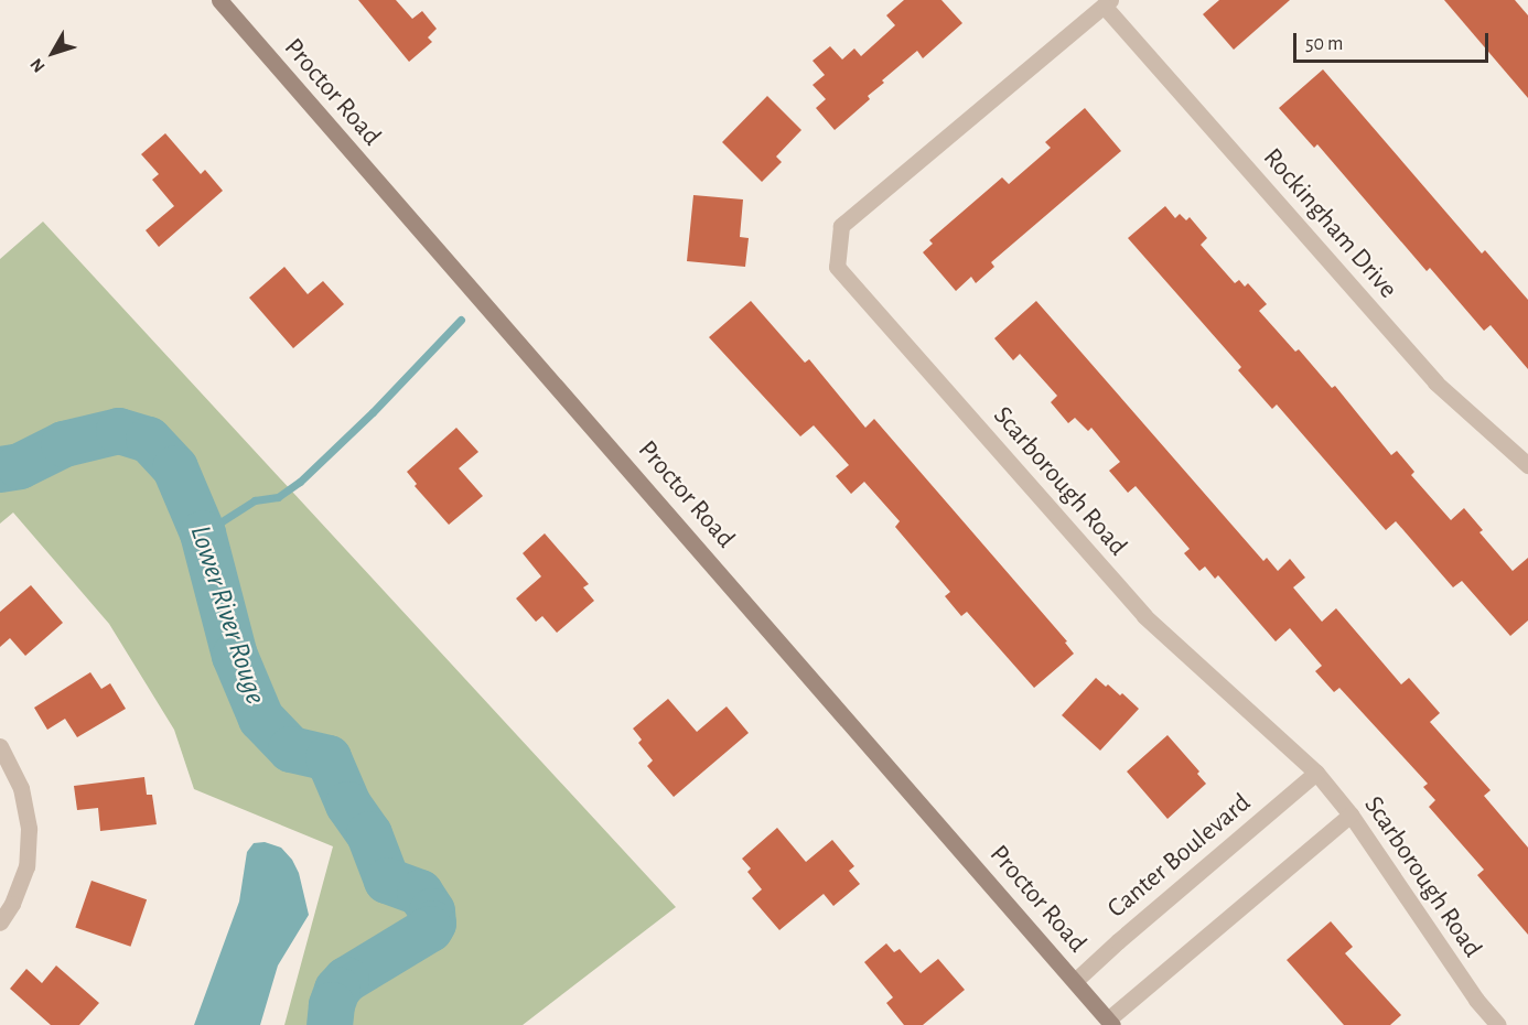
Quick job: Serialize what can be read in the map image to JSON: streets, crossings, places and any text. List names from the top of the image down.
{
  "streets": {
    "street": [
      "Proctor Road",
      "Rockingham Drive",
      "Scarborough Road",
      "Canter Boulevard"
    ]
  },
  "crossings": [
    ["Proctor Road", "Canter Boulevard"],
    ["Rockingham Drive", "Scarborough Road"],
    ["Scarborough Road", "Canter Boulevard"]
  ],
  "water": ["Lower River Rouge"],
  "scale_bar": "50 m",
  "north": "bottom left"
}
